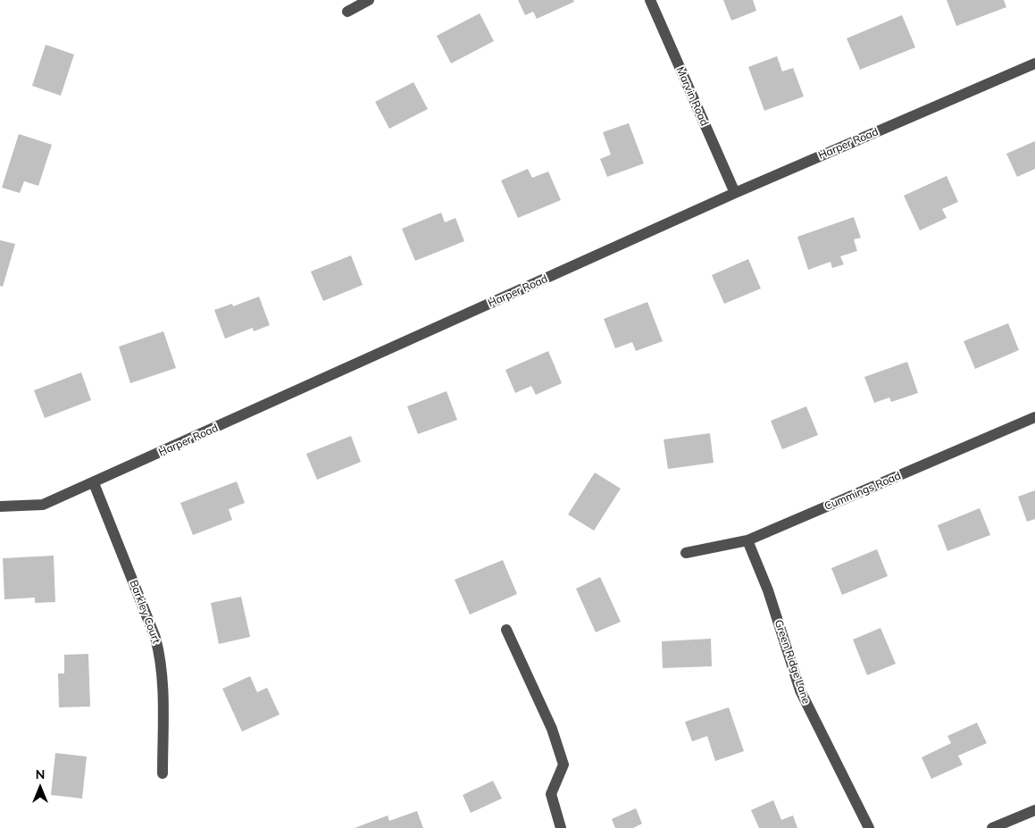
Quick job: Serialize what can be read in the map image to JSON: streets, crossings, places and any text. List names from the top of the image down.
{
  "streets": {
    "street": [
      "Marvin Road",
      "Harper Road",
      "Cummings Road",
      "Barkley Court",
      "Green Ridge Lane"
    ]
  },
  "crossings": [
    ["Marvin Road", "Harper Road"],
    ["Harper Road", "Barkley Court"],
    ["Cummings Road", "Green Ridge Lane"]
  ],
  "north": "top"
}
